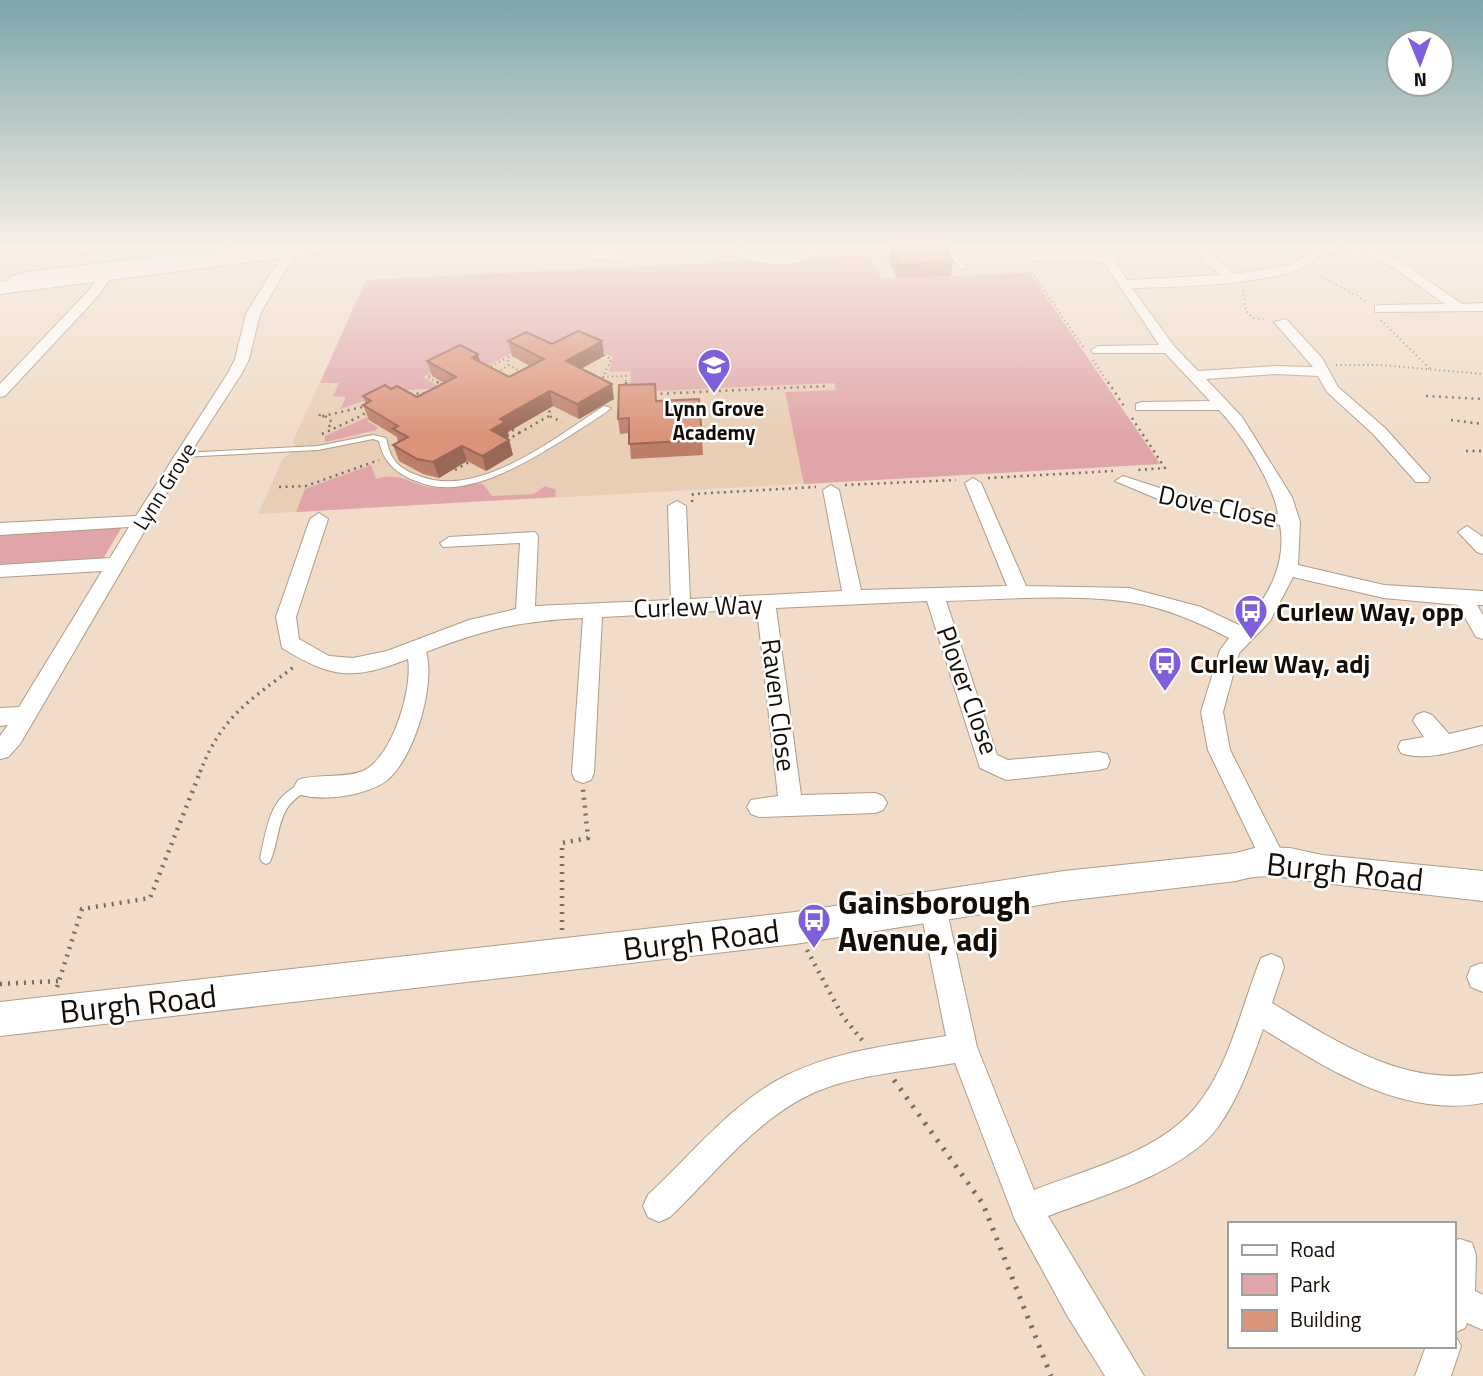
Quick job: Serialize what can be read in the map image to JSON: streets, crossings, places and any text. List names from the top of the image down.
{
  "streets": {
    "street": [
      "Lynn Grove",
      "Dove Close",
      "Curlew Way",
      "Plover Close",
      "Raven Close",
      "Burgh Road"
    ]
  },
  "crossings": [
    ["Curlew Way", "Plover Close"],
    ["Curlew Way", "Raven Close"]
  ],
  "places": {
    "school or university": ["Lynn Grove Academy"],
    "bus stop": ["Curlew Way, opp", "Curlew Way, adj", "Gainsborough Avenue, adj"]
  },
  "legend": ["Road", "Park", "Building"],
  "north": "bottom"
}
